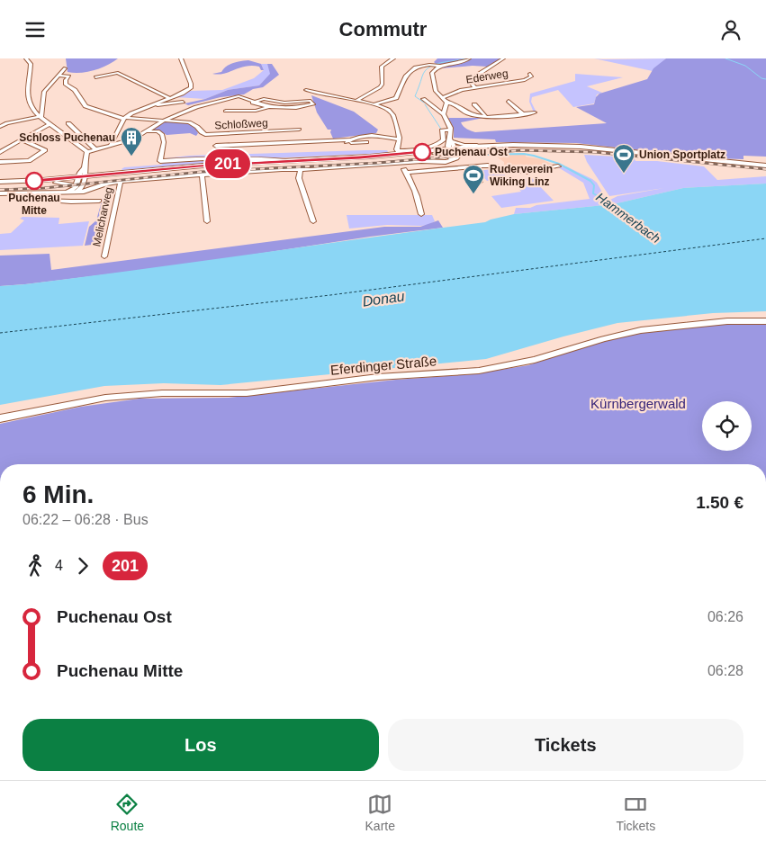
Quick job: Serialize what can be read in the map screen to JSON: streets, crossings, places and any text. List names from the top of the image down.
{
  "streets": {
    "main road": ["Eferdinger Straße"],
    "street": ["Ederweg", "Schloßweg", "Melicharweg"]
  },
  "water": ["Hammerbach", "Donau"],
  "parks": ["Kürnbergerwald"],
  "places": {
    "other": ["Puchenau Ost", "Puchenau Mitte"],
    "building": ["Schloss Puchenau"],
    "sports": ["Union Sportplatz", "Ruderverein Wiking Linz"]
  },
  "lines": ["bus line 201"],
  "page": {
    "header": "Commutr",
    "on_map": "201",
    "heading": ["6 Min.", "06:22 – 06:28 · Bus", "1.50 €"],
    "legs": ["4", "201"],
    "list": [
      {
        "name": "Puchenau Ost",
        "value": "06:26"
      },
      {
        "name": "Puchenau Mitte",
        "value": "06:28"
      }
    ],
    "buttons": ["Los", "Tickets"],
    "tabs": ["Route", "Karte", "Tickets"]
  }
}
